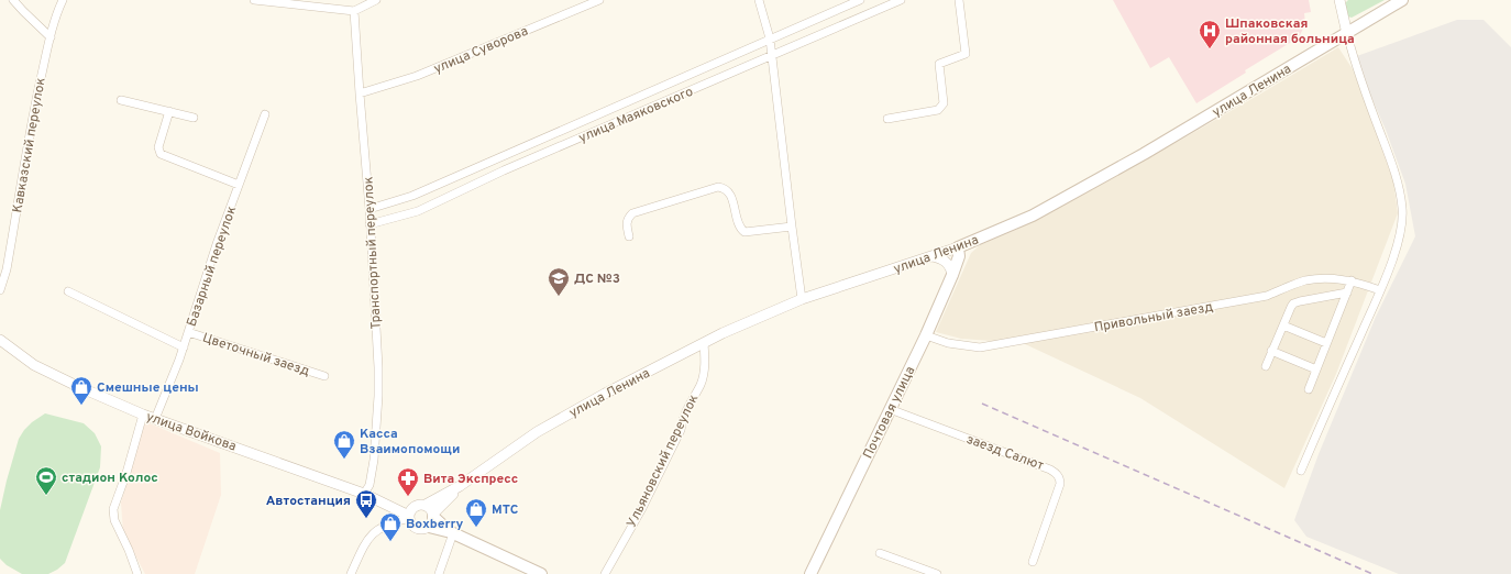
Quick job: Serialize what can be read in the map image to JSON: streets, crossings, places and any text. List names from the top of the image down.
{
  "streets": {
    "main road": ["улица Ленина", "Почтовая улица"],
    "street": [
      "улица Суворова",
      "улица Маяковского",
      "Кавказский переулок",
      "Транспортный переулок",
      "Базарный переулок",
      "Привольный заезд",
      "Цветочный заезд",
      "улица Войкова",
      "заезд Салют",
      "Ульяновский переулок"
    ]
  },
  "crossings": [
    ["улица Суворова", "Транспортный переулок"],
    ["улица Ленина", "Почтовая улица"],
    ["улица Ленина", "улица Войкова"],
    ["улица Ленина", "Ульяновский переулок"],
    ["улица Маяковского", "Транспортный переулок"],
    ["Транспортный переулок", "улица Войкова"],
    ["Базарный переулок", "Цветочный заезд"],
    ["Базарный переулок", "улица Войкова"],
    ["Привольный заезд", "Почтовая улица"],
    ["Почтовая улица", "заезд Салют"]
  ],
  "places": {
    "hospital": ["Шпаковская районная больница"],
    "school or university": ["ДС №3"],
    "shop": [
      "Смешные цены",
      "Касса Взаимопомощи",
      "МТС",
      "Boxberry"
    ],
    "sports": ["стадион Колос"],
    "pharmacy": ["Вита Экспресс"],
    "bus stop": ["Автостанция"]
  }
}
